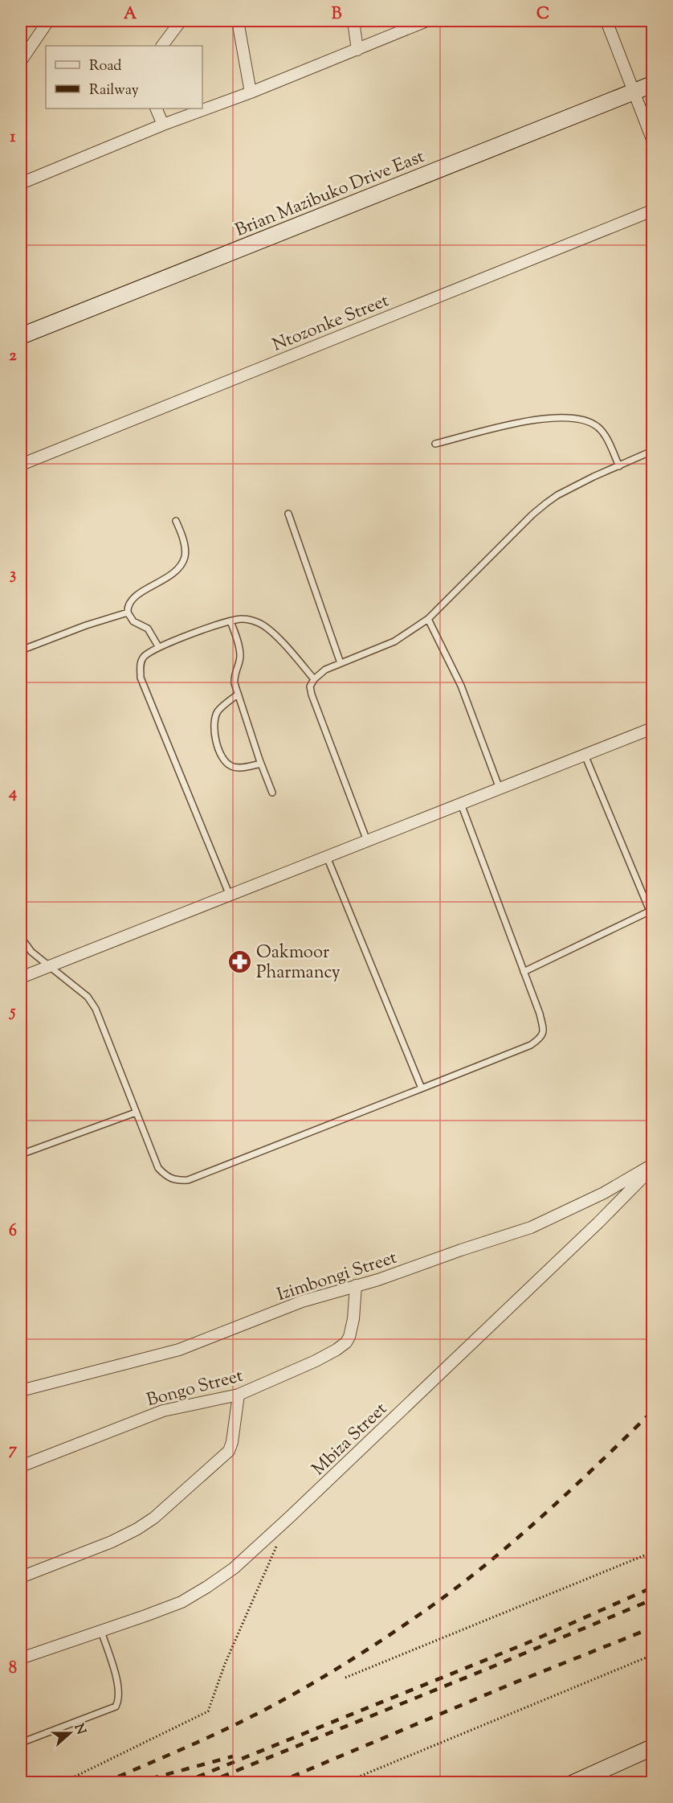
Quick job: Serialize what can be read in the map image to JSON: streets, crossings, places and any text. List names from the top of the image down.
{
  "streets": {
    "street": [
      "Brian Mazibuko Drive East",
      "Ntozonke Street",
      "Izimbongi Street",
      "Bongo Street",
      "Mbiza Street"
    ]
  },
  "crossings": [
    ["Izimbongi Street", "Bongo Street"],
    ["Izimbongi Street", "Mbiza Street"]
  ],
  "places": {
    "pharmacy": ["Oakmoor Pharmancy"]
  },
  "legend": ["Road", "Railway"],
  "north": "right",
  "grid": {
    "columns": ["A", "B", "C"],
    "rows": [
      "1",
      "2",
      "3",
      "4",
      "5",
      "6",
      "7",
      "8"
    ]
  }
}
